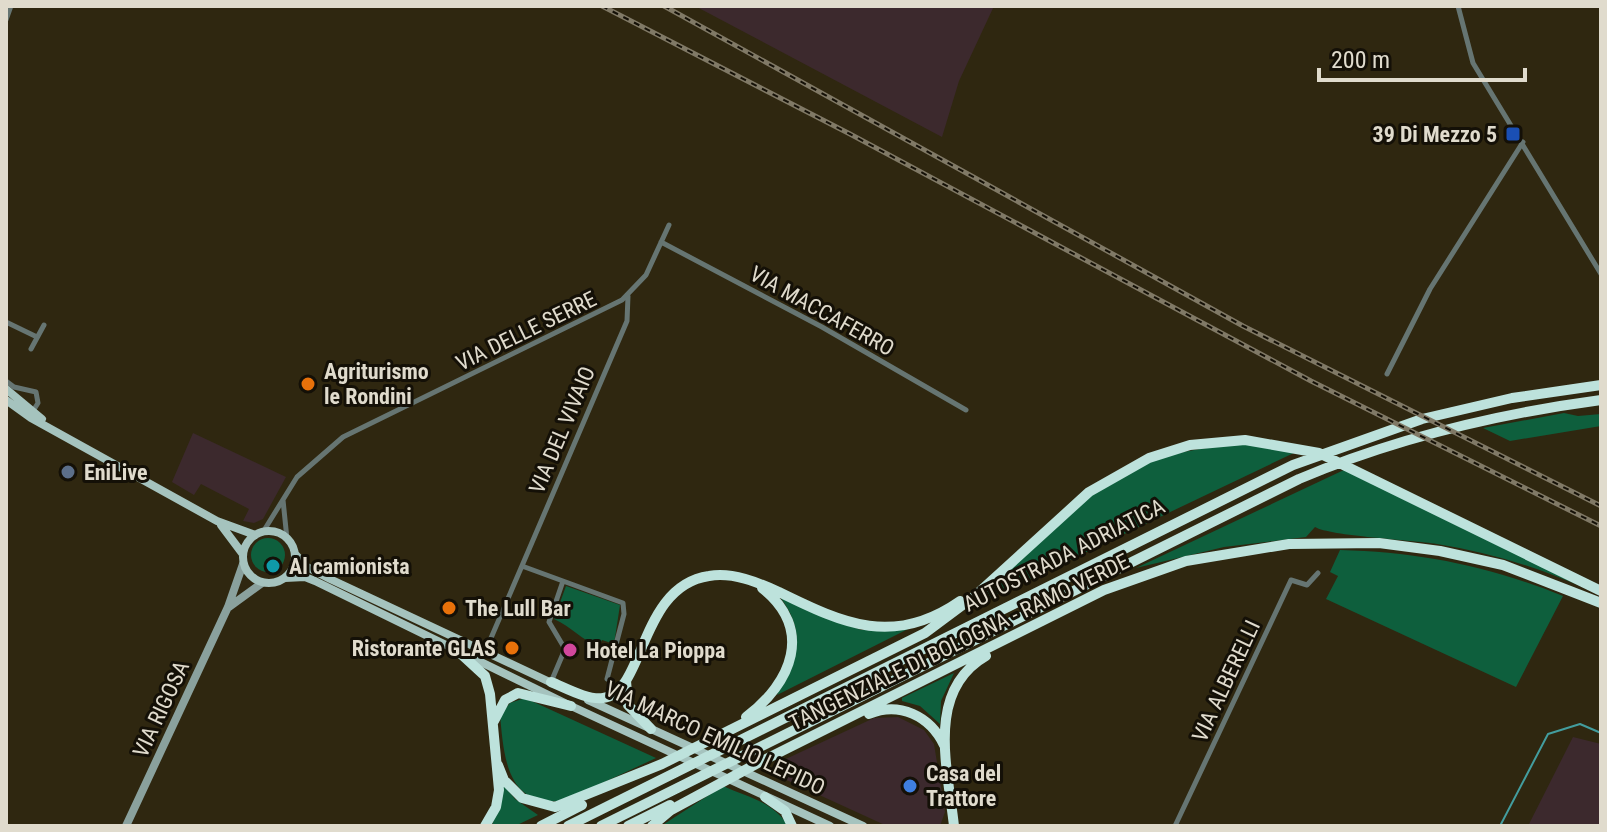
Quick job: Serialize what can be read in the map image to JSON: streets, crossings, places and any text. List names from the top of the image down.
{
  "streets": {
    "highway": ["AUTOSTRADA ADRIATICA", "TANGENZIALE DI BOLOGNA - RAMO VERDE"],
    "main road": ["VIA RIGOSA", "VIA MARCO EMILIO LEPIDO"],
    "street": [
      "VIA MACCAFERRO",
      "VIA DELLE SERRE",
      "VIA DEL VIVAIO",
      "VIA ALBERELLI"
    ]
  },
  "crossings": [
    ["VIA MACCAFERRO", "VIA DEL VIVAIO"],
    ["VIA DELLE SERRE", "VIA DEL VIVAIO"],
    ["VIA DELLE SERRE", "VIA RIGOSA"],
    ["VIA DELLE SERRE", "VIA MARCO EMILIO LEPIDO"],
    ["VIA DEL VIVAIO", "VIA MARCO EMILIO LEPIDO"],
    ["VIA RIGOSA", "VIA MARCO EMILIO LEPIDO"]
  ],
  "places": {
    "transit": ["39 Di Mezzo 5"],
    "other": [
      "Agriturismo le Rondini",
      "EniLive",
      "Al camionista",
      "The Lull Bar",
      "Ristorante GLAS",
      "Hotel La Pioppa",
      "Casa del Trattore"
    ]
  },
  "scale_bar": "200 m"
}
